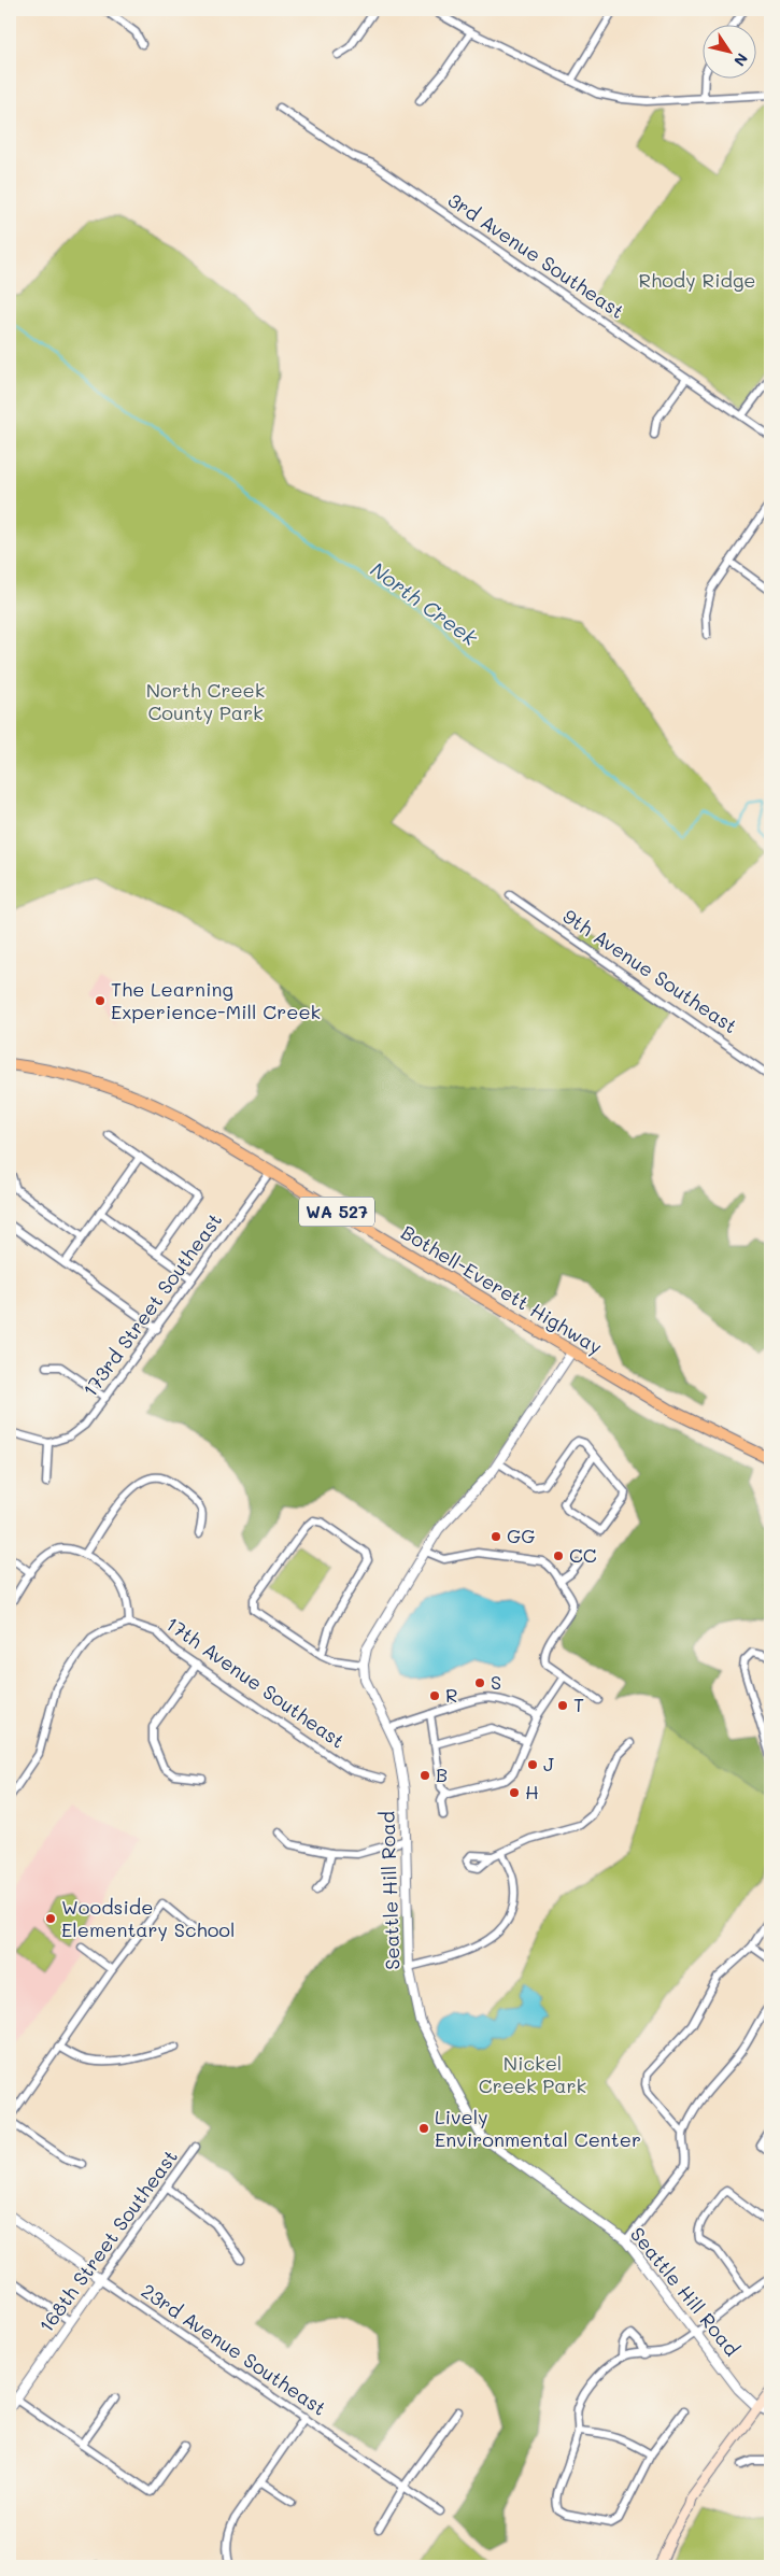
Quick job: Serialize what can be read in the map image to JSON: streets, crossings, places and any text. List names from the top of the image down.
{
  "streets": {
    "main road": ["WA 527", "Bothell-Everett Highway"],
    "street": [
      "3rd Avenue Southeast",
      "9th Avenue Southeast",
      "173rd Street Southeast",
      "17th Avenue Southeast",
      "Seattle Hill Road",
      "168th Street Southeast",
      "23rd Avenue Southeast"
    ]
  },
  "crossings": [
    ["Bothell-Everett Highway", "173rd Street Southeast"],
    ["Bothell-Everett Highway", "Seattle Hill Road"],
    ["168th Street Southeast", "23rd Avenue Southeast"]
  ],
  "water": ["North Creek"],
  "parks": ["Rhody Ridge", "North Creek County Park", "Nickel Creek Park"],
  "places": [
    "The Learning Experience-Mill Creek",
    "GG",
    "CC",
    "S",
    "R",
    "T",
    "J",
    "B",
    "H",
    "Woodside Elementary School",
    "Lively Environmental Center"
  ],
  "north": "bottom right"
}
